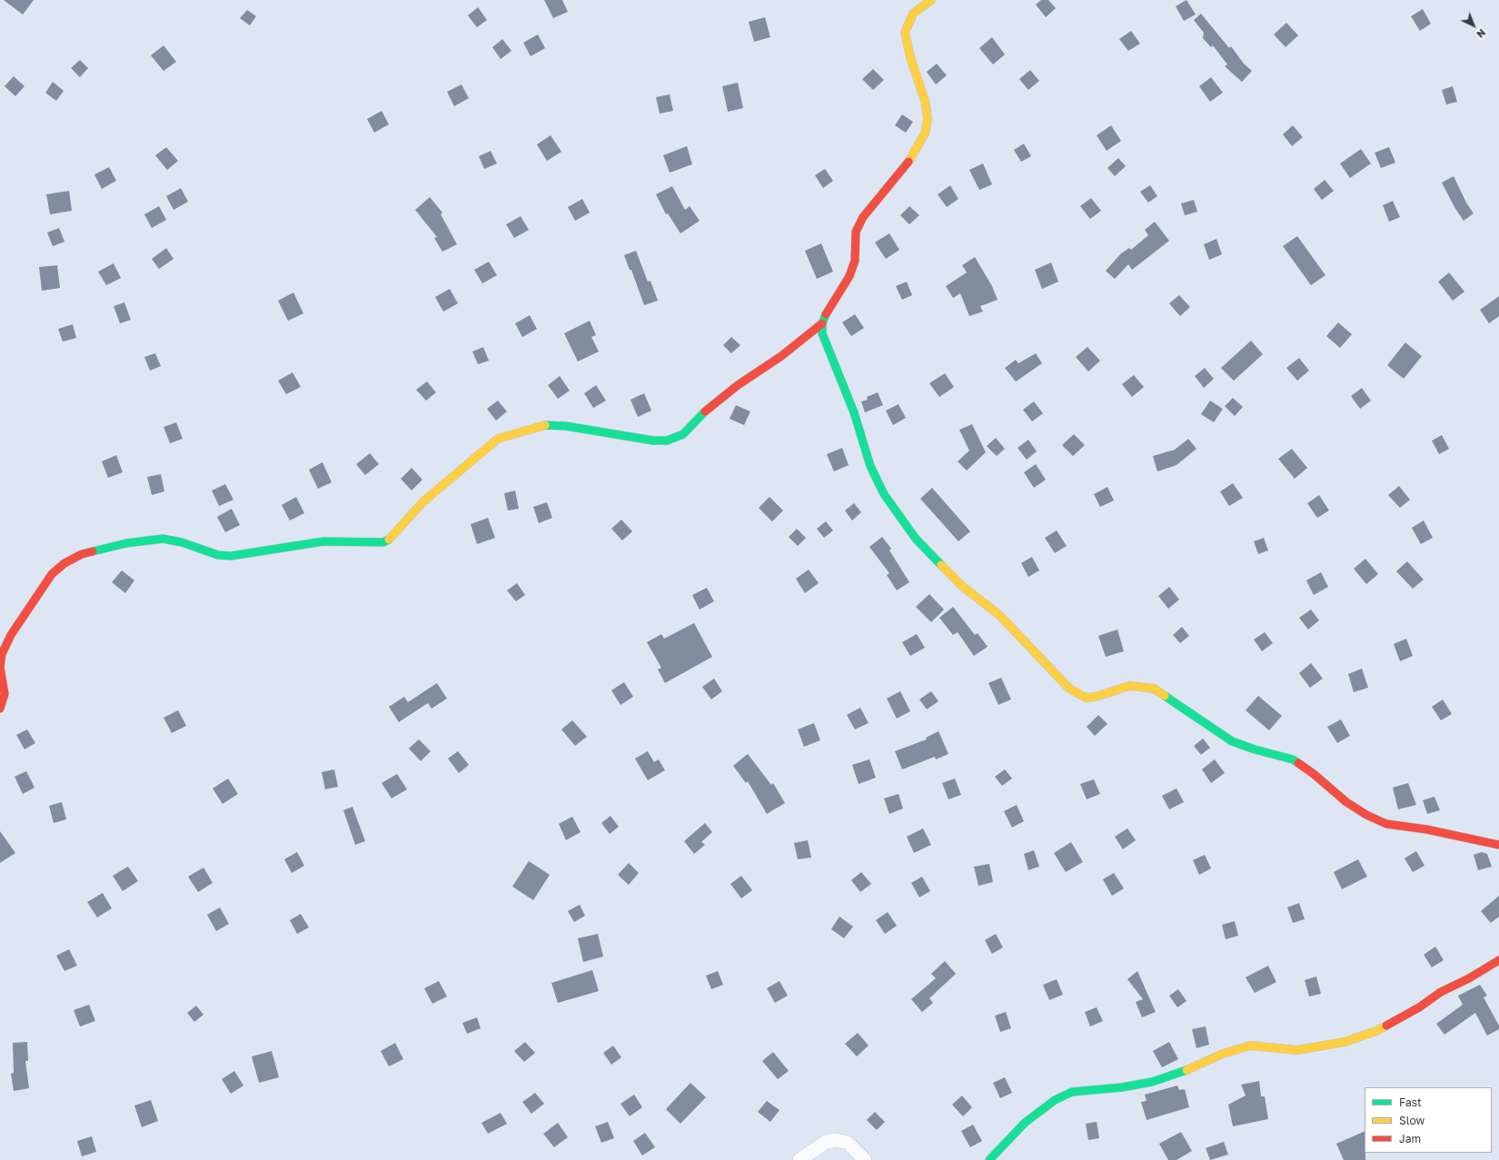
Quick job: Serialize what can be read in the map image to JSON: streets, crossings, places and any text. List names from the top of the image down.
{
  "legend": ["Fast", "Slow", "Jam"],
  "north": "bottom right"
}
